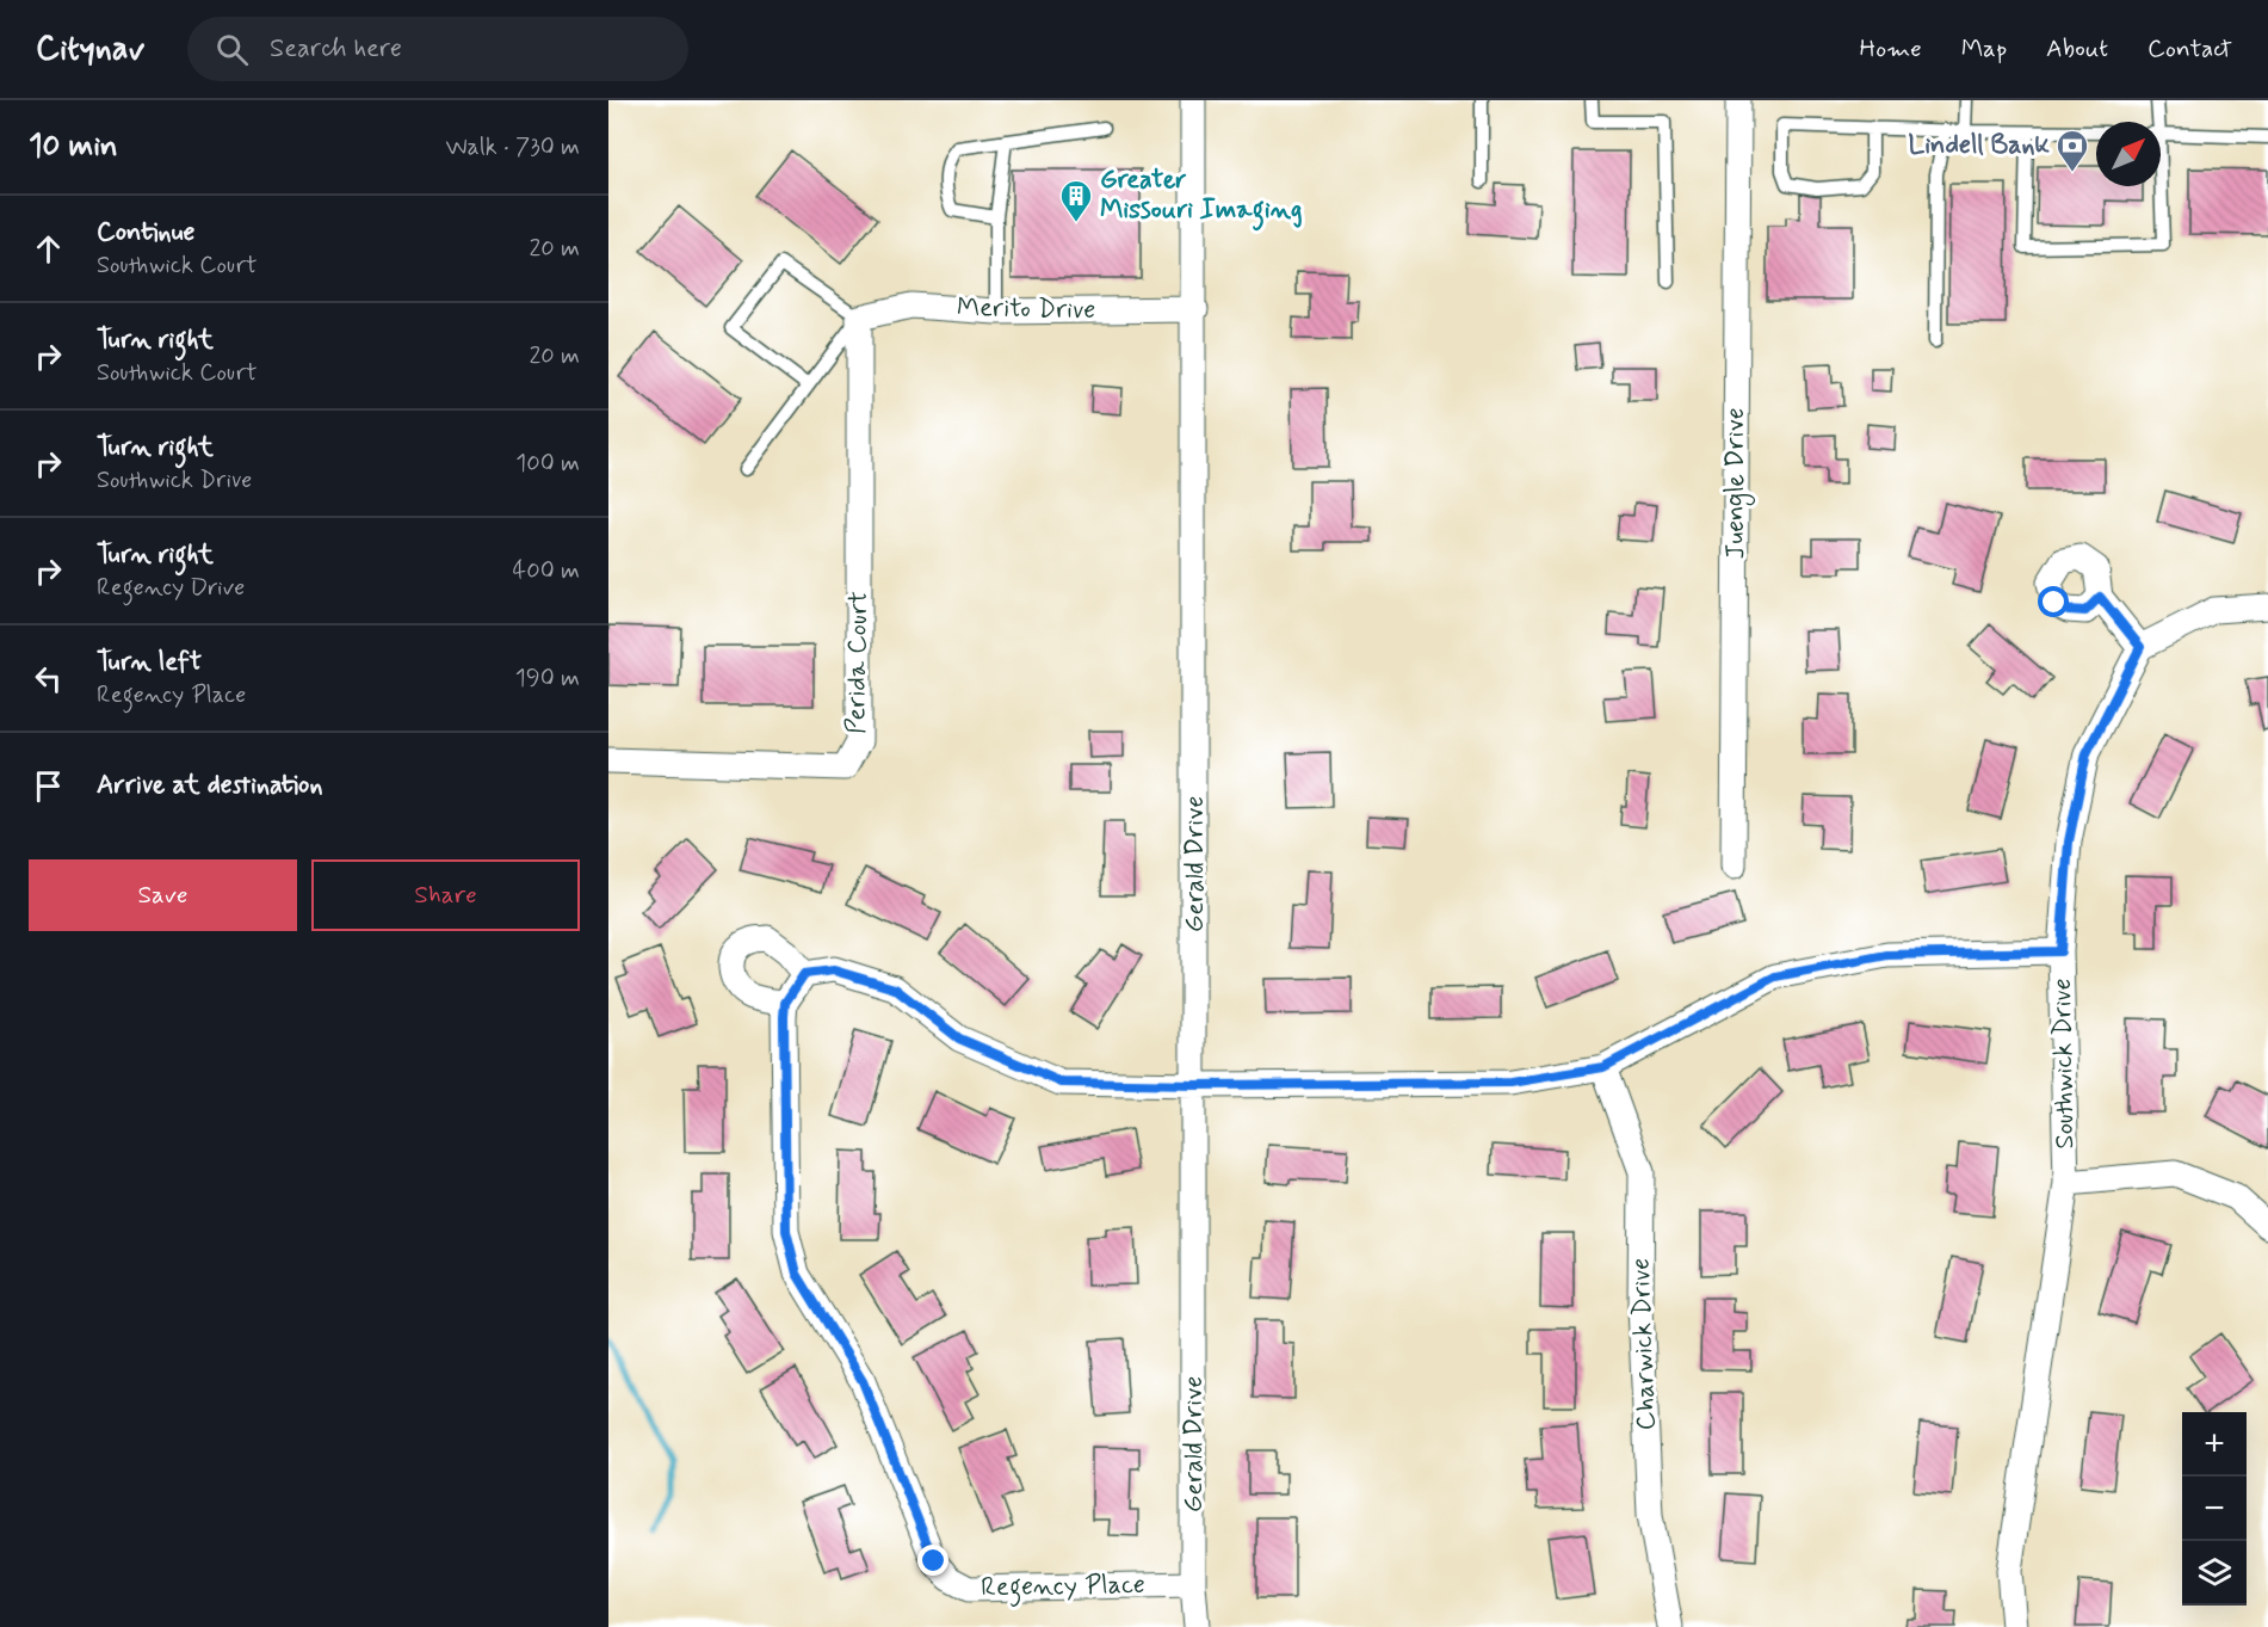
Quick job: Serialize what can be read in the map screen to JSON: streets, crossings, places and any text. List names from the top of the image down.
{
  "streets": {
    "street": [
      "Merito Drive",
      "Juengle Drive",
      "Perida Court",
      "Gerald Drive",
      "Southwick Drive",
      "Charwick Drive",
      "Regency Place"
    ]
  },
  "crossings": [
    ["Merito Drive", "Perida Court"],
    ["Merito Drive", "Gerald Drive"],
    ["Gerald Drive", "Regency Place"]
  ],
  "places": {
    "bank": ["Lindell Bank"],
    "building": ["Greater Missouri Imaging"]
  },
  "north": "top right",
  "page": {
    "header": "Citynav",
    "search": "Search here",
    "nav": [
      "Home",
      "Map",
      "About",
      "Contact"
    ],
    "heading": ["10 min", "Walk · 730 m"],
    "list": [
      ["Continue", "Southwick Court", "20 m"],
      ["Turn right", "Southwick Court", "20 m"],
      ["Turn right", "Southwick Drive", "100 m"],
      ["Turn right", "Regency Drive", "400 m"],
      ["Turn left", "Regency Place", "190 m"],
      "Arrive at destination"
    ],
    "buttons": ["Save", "Share"],
    "map_buttons": ["+", "−"]
  }
}
